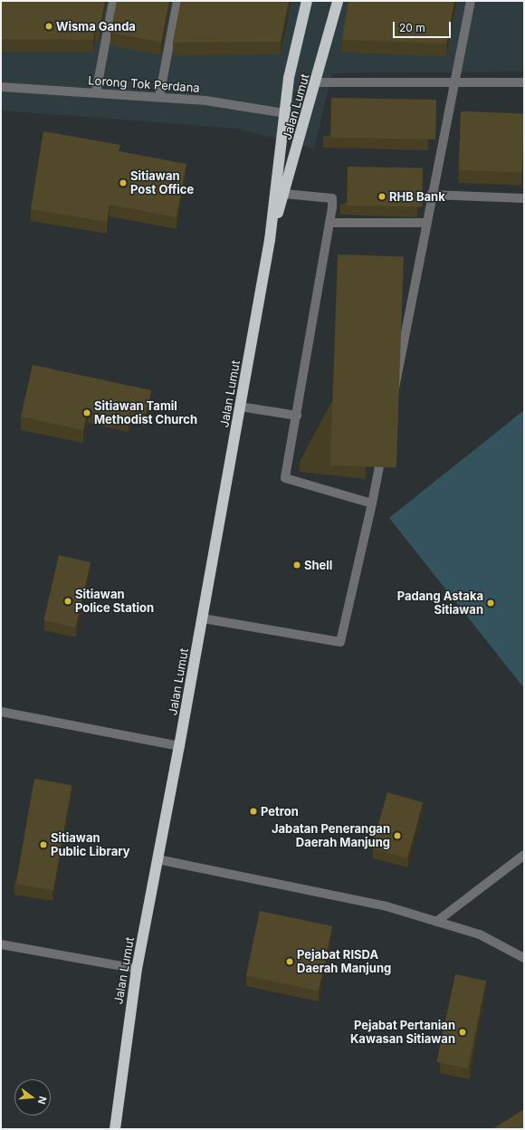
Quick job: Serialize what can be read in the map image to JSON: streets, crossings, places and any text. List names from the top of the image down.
{
  "streets": {
    "highway": ["Jalan Lumut"],
    "street": ["Lorong Tok Perdana"]
  },
  "crossings": [
    ["Lorong Tok Perdana", "Jalan Lumut"]
  ],
  "places": [
    "Wisma Ganda",
    "Sitiawan Post Office",
    "RHB Bank",
    "Sitiawan Tamil Methodist Church",
    "Shell",
    "Sitiawan Police Station",
    "Padang Astaka Sitiawan",
    "Petron",
    "Jabatan Penerangan Daerah Manjung",
    "Sitiawan Public Library",
    "Pejabat RISDA Daerah Manjung",
    "Pejabat Pertanian Kawasan Sitiawan"
  ],
  "scale_bar": "20 m",
  "north": "right"
}
